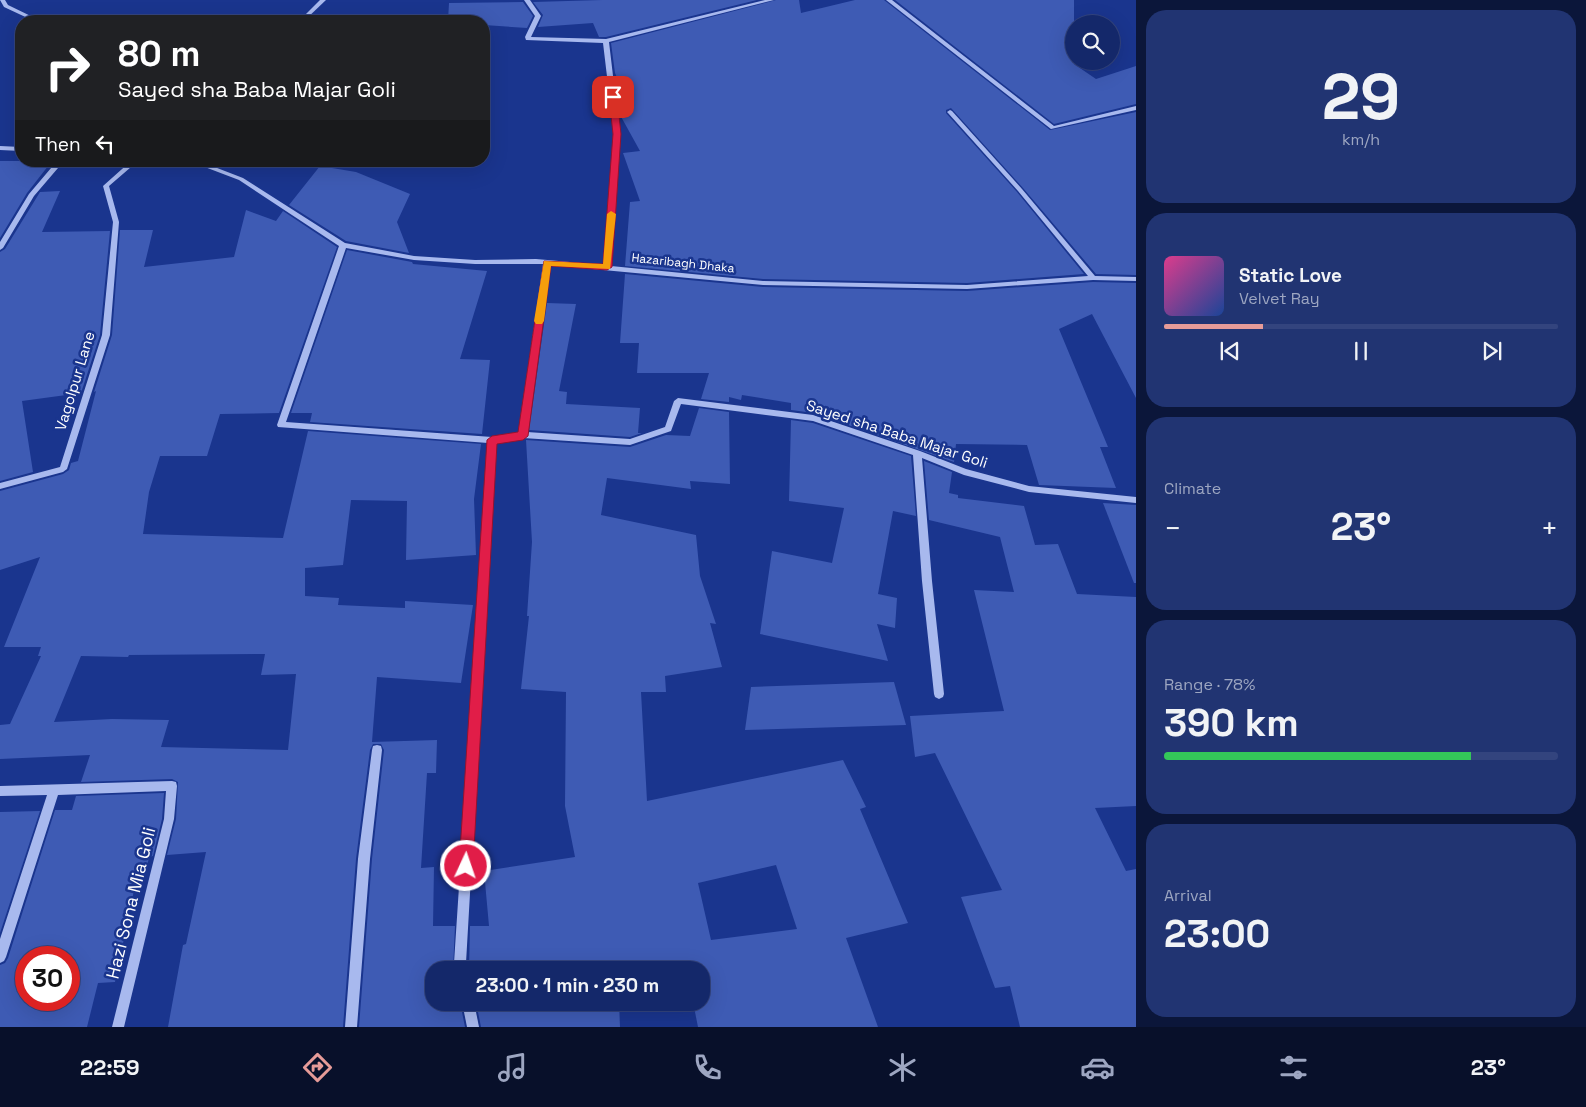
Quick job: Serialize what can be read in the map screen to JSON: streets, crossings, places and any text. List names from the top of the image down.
{
  "streets": {
    "street": [
      "Hazaribagh Dhaka",
      "Vagolpur Lane",
      "Sayed sha Baba Majar Goli",
      "Hazi Sona Mia Goli"
    ]
  },
  "crossings": [
    ["Hazaribagh Dhaka", "Sayed sha Baba Majar Goli"]
  ],
  "page": {
    "tile": [
      ["29", "km/h"],
      "Climate",
      ["Range · 78%", "390 km"],
      ["Arrival", "23:00"]
    ],
    "turn": ["80 m", "Sayed sha Baba Majar Goli"],
    "then": "Then",
    "song": ["Static Love", "Velvet Ray"],
    "heat": ["−", "23°", "+"],
    "limit": "30",
    "trip": "23:00 · 1 min · 230 m",
    "tabs": ["22:59", "23°"]
  }
}
